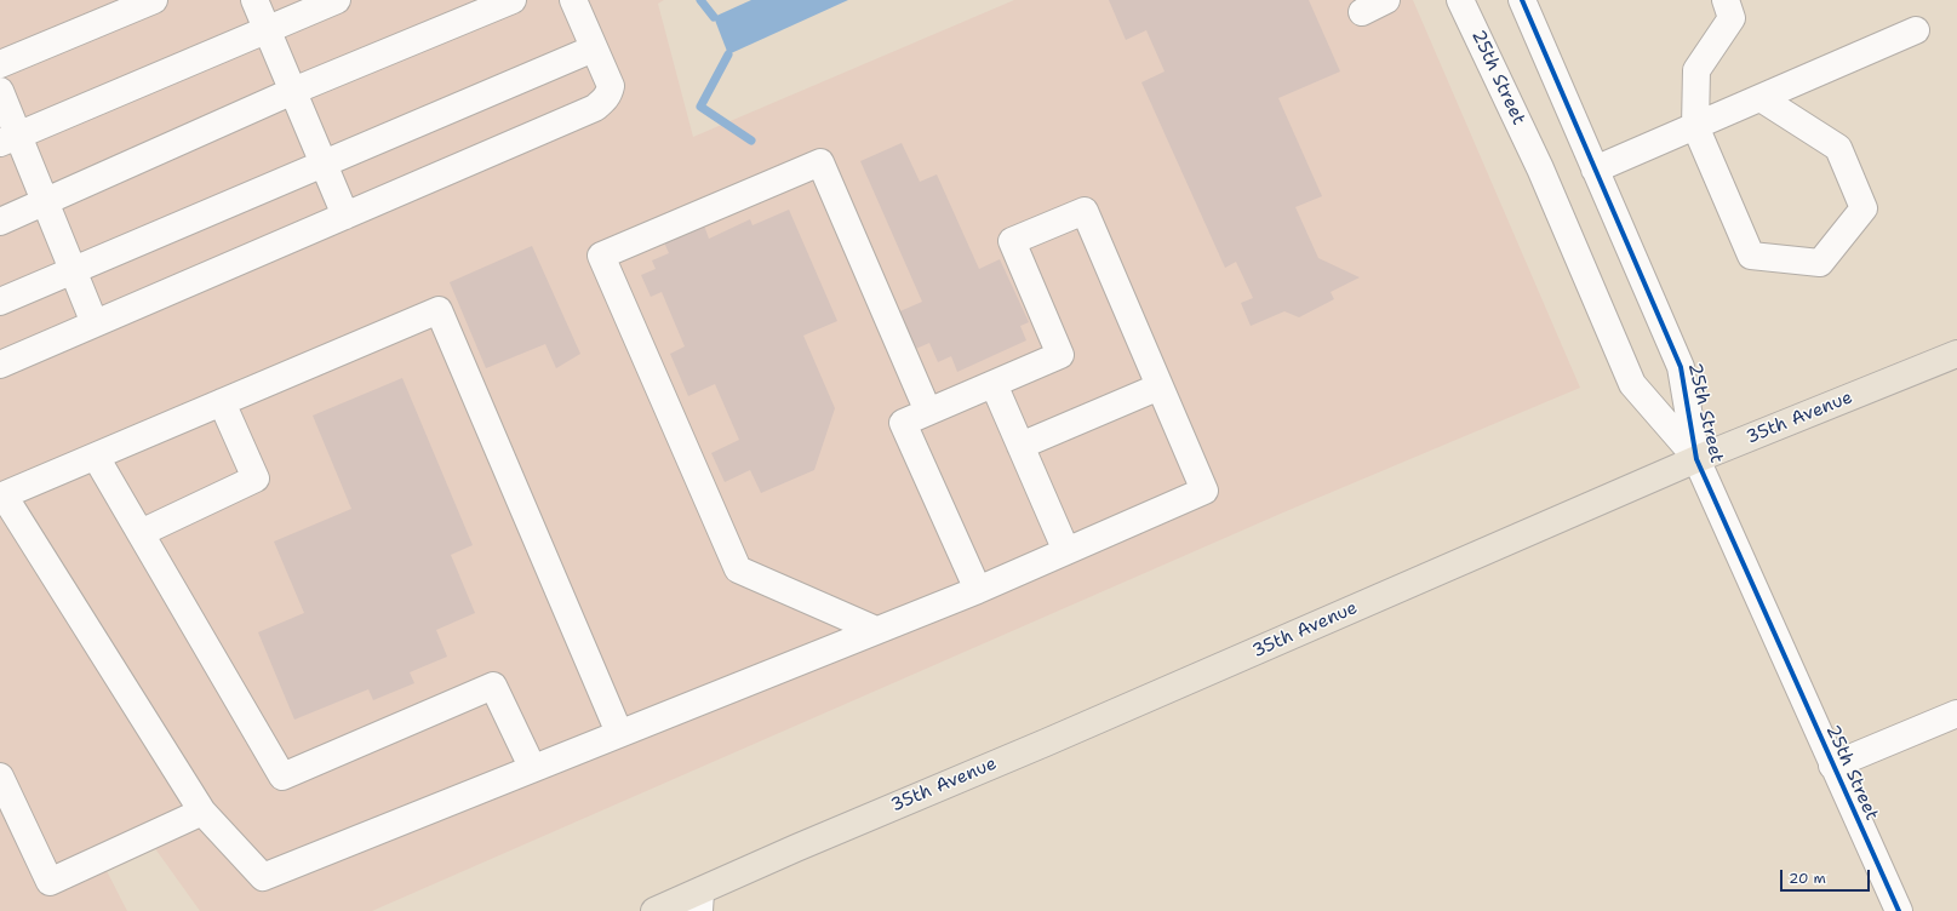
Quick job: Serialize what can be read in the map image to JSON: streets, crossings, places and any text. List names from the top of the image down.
{
  "streets": {
    "main road": ["35th Avenue"],
    "street": ["25th Street"]
  },
  "crossings": [
    ["25th Street", "35th Avenue"]
  ],
  "scale_bar": "20 m"
}
